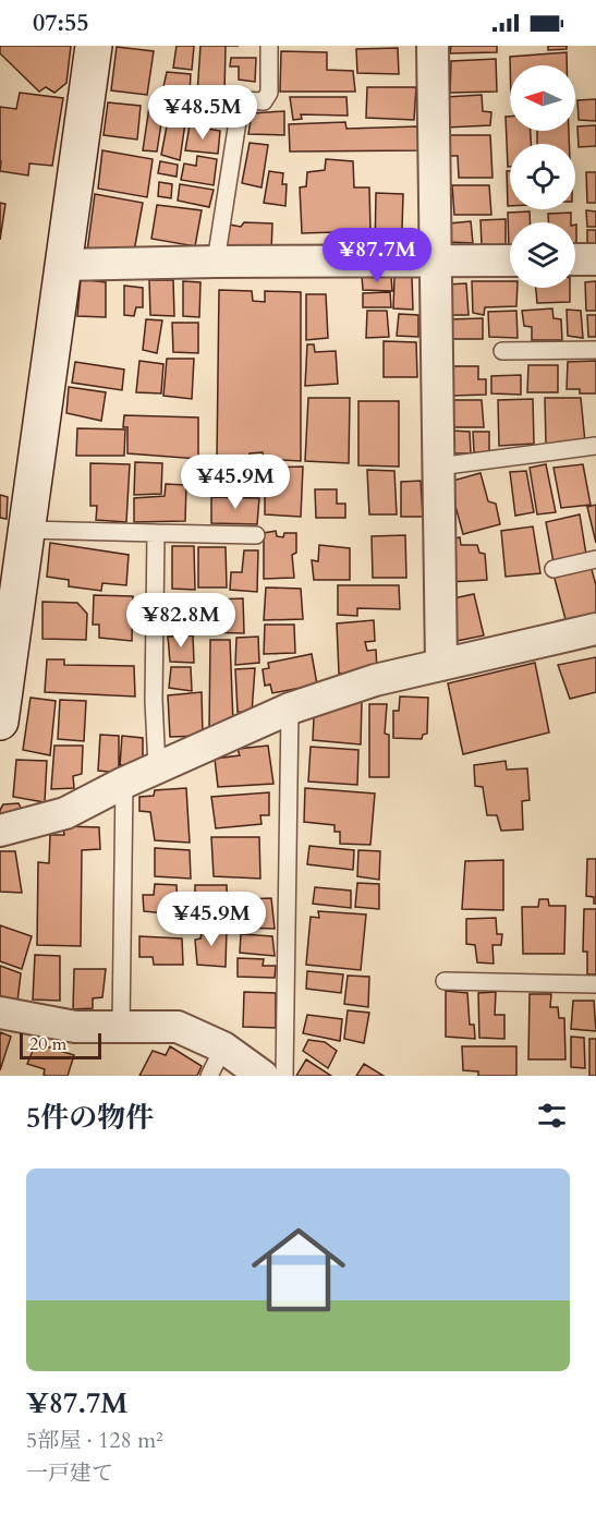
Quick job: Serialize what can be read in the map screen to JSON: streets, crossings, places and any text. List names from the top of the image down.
{
  "scale_bar": "20 m",
  "north": "left",
  "page": {
    "status": "07:55",
    "price": [
      "¥48.5M",
      "¥87.7M",
      "¥45.9M",
      "¥82.8M",
      "¥45.9M"
    ],
    "scale": "20 m",
    "heading": "5件の物件",
    "list": [
      {
        "name": "¥87.7M",
        "note": "5部屋 · 128 m² · 一戸建て"
      }
    ]
  }
}
